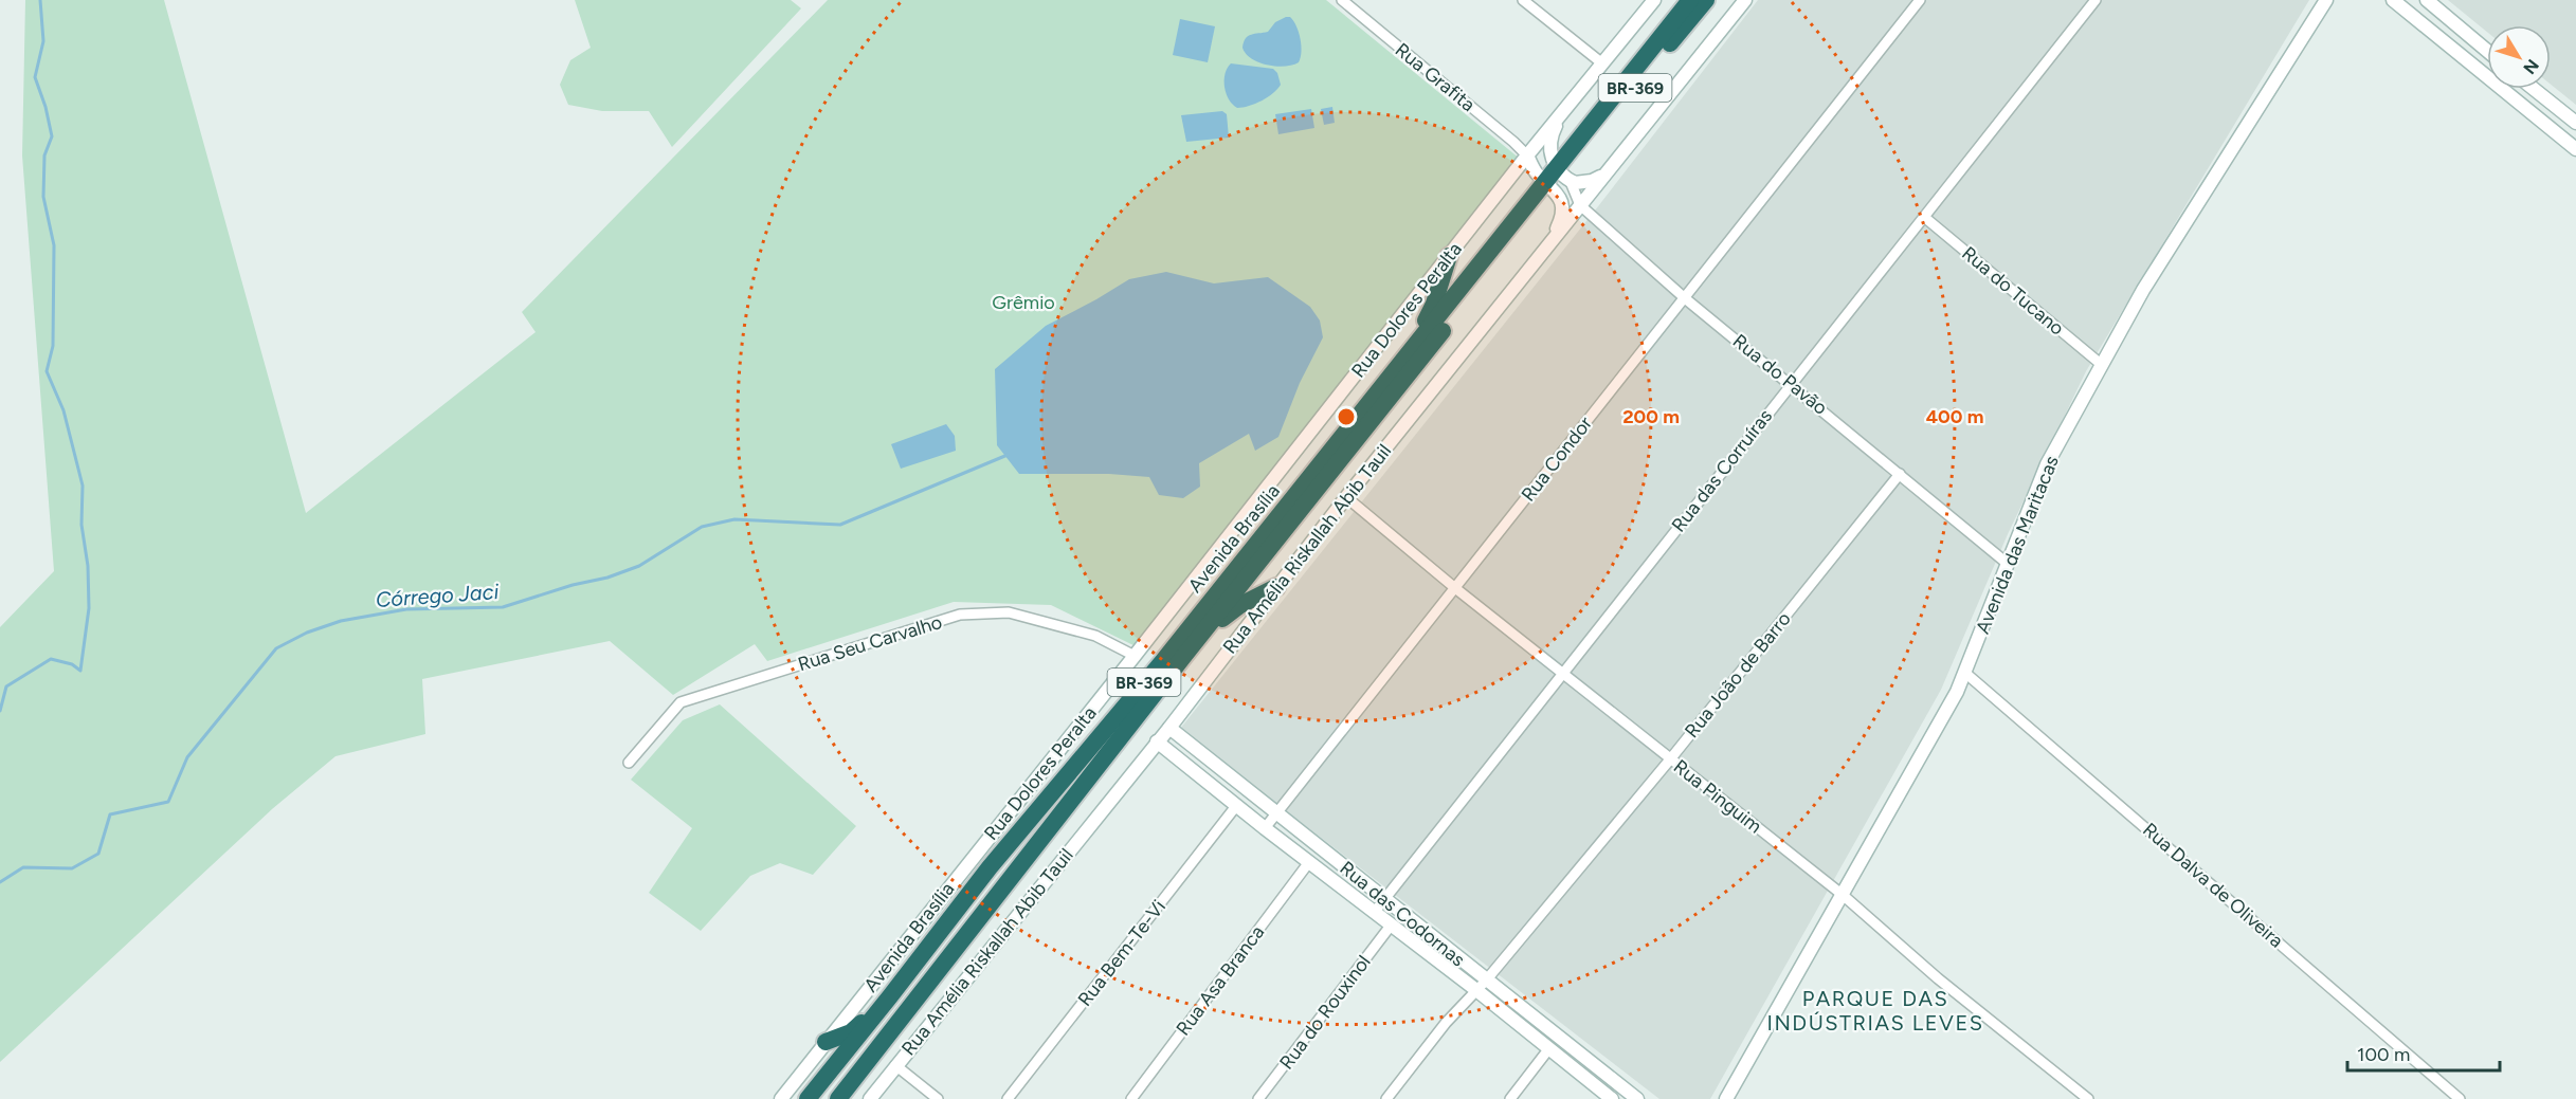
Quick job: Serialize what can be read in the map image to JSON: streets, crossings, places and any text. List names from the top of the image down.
{
  "streets": {
    "highway": ["BR-369", "Avenida Brasília"],
    "street": [
      "Rua Grafita",
      "Rua do Tucano",
      "Rua Dolores Peralta",
      "Rua do Pavão",
      "Rua Condor",
      "Rua das Corruíras",
      "Avenida das Maritacas",
      "Rua Amélia Riskallah Abib Tauil",
      "Rua Seu Carvalho",
      "Rua João de Barro",
      "Rua Pinguim",
      "Rua Dalva de Oliveira",
      "Rua das Codornas",
      "Rua Bem-Te-Vi",
      "Rua Asa Branca",
      "Rua do Rouxinol"
    ]
  },
  "crossings": [
    ["Rua Grafita", "Rua Dolores Peralta"],
    ["Rua do Tucano", "Rua das Corruíras"],
    ["Rua do Tucano", "Avenida das Maritacas"],
    ["Rua Dolores Peralta", "Rua Seu Carvalho"],
    ["Rua do Pavão", "Rua Condor"],
    ["Rua do Pavão", "Rua das Corruíras"],
    ["Rua do Pavão", "Avenida Brasília"],
    ["Rua do Pavão", "Avenida das Maritacas"],
    ["Rua do Pavão", "Rua Amélia Riskallah Abib Tauil"],
    ["Rua do Pavão", "Rua João de Barro"],
    ["Rua Condor", "Rua Pinguim"],
    ["Rua Condor", "Rua das Codornas"],
    ["Rua das Corruíras", "Rua Pinguim"],
    ["Rua das Corruíras", "Rua das Codornas"],
    ["Avenida das Maritacas", "Rua Pinguim"],
    ["Avenida das Maritacas", "Rua Dalva de Oliveira"],
    ["Rua Amélia Riskallah Abib Tauil", "Rua Pinguim"],
    ["Rua Amélia Riskallah Abib Tauil", "Rua das Codornas"],
    ["Rua João de Barro", "Rua Pinguim"],
    ["Rua João de Barro", "Rua das Codornas"],
    ["Rua das Codornas", "Rua Bem-Te-Vi"],
    ["Rua das Codornas", "Rua Asa Branca"],
    ["Rua das Codornas", "Rua do Rouxinol"]
  ],
  "districts": ["PARQUE DAS INDÚSTRIAS LEVES"],
  "water": ["Córrego Jaci"],
  "parks": ["Grêmio"],
  "scale_bar": "100 m",
  "north": "bottom right",
  "rings": ["200 m", "400 m"]
}
